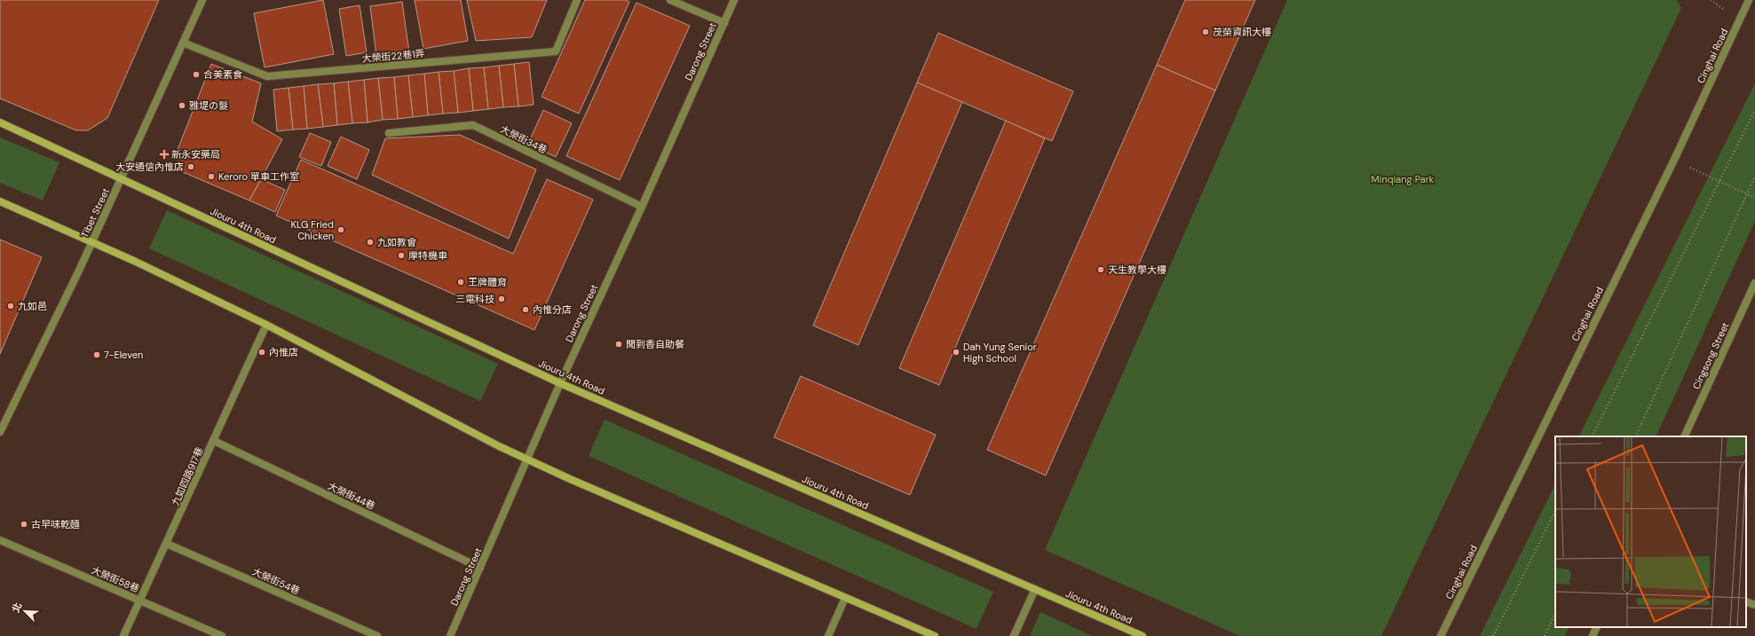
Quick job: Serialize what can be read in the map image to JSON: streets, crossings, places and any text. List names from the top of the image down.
{
  "streets": {
    "street": [
      "Darong Street",
      "大榮街22巷1弄",
      "Cinghai Road",
      "大榮街34巷",
      "Tibet Street",
      "Jiouru 4th Road",
      "Cingsong Street",
      "九如四路917巷",
      "大榮街44巷",
      "大榮街58巷",
      "大榮街54巷"
    ]
  },
  "crossings": [
    ["Darong Street", "大榮街34巷"],
    ["Darong Street", "Jiouru 4th Road"],
    ["Darong Street", "大榮街44巷"],
    ["大榮街22巷1弄", "Tibet Street"],
    ["Tibet Street", "Jiouru 4th Road"],
    ["九如四路917巷", "大榮街44巷"],
    ["九如四路917巷", "大榮街58巷"],
    ["九如四路917巷", "大榮街54巷"]
  ],
  "parks": ["Minqiang Park"],
  "places": {
    "other": [
      "茂榮資訊大樓",
      "合美素食",
      "雅堤の髮",
      "大安通信內惟店",
      "Keroro 單車工作室",
      "KLG Fried Chicken",
      "九如教會",
      "摩特機車",
      "天生教學大樓",
      "王牌體育",
      "三電科技",
      "九如邑",
      "內惟分店",
      "聞到香自助餐",
      "內惟店",
      "Dah Yung Senior High School",
      "7-Eleven",
      "古早味乾麵"
    ],
    "health": ["新永安藥局"]
  },
  "north": "top left"
}
